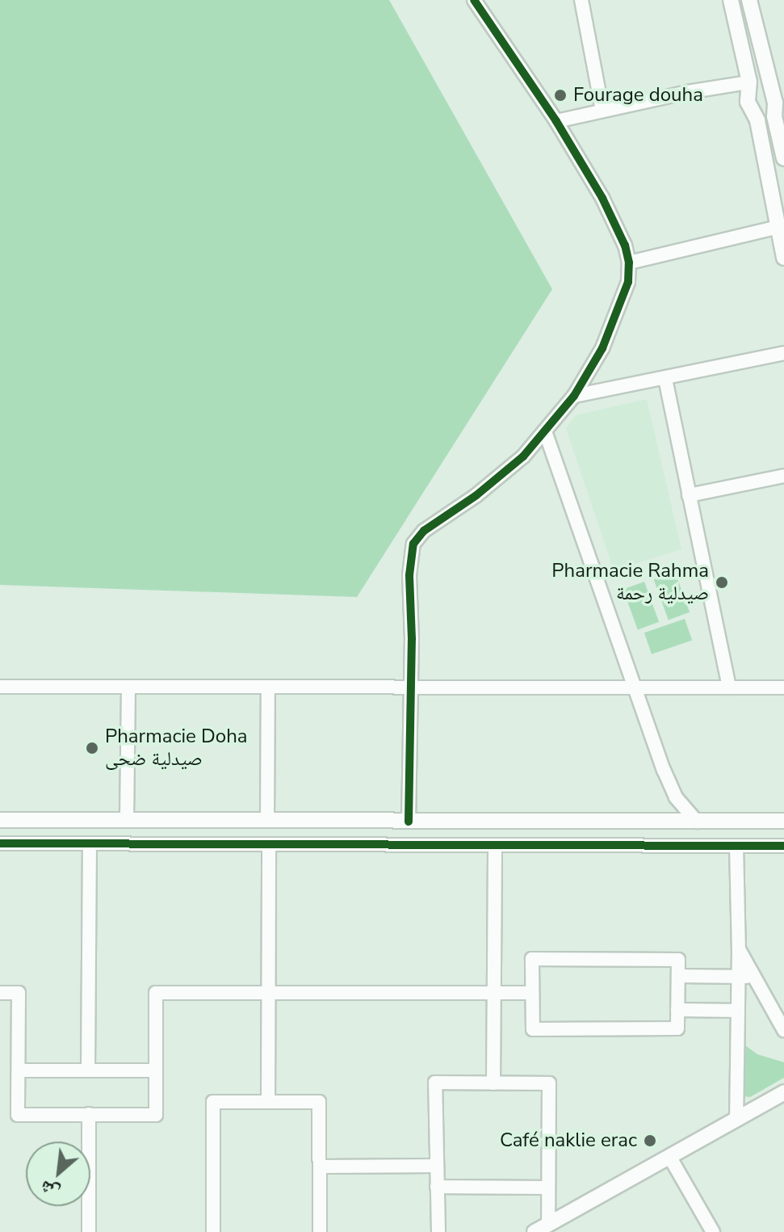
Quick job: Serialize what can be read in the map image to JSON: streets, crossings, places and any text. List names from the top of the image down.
{
  "places": [
    "Fourage douha",
    "Pharmacie Rahma صيدلية رحمة",
    "Pharmacie Doha صيدلية ضحى",
    "Café naklie erac"
  ],
  "north": "bottom left"
}
